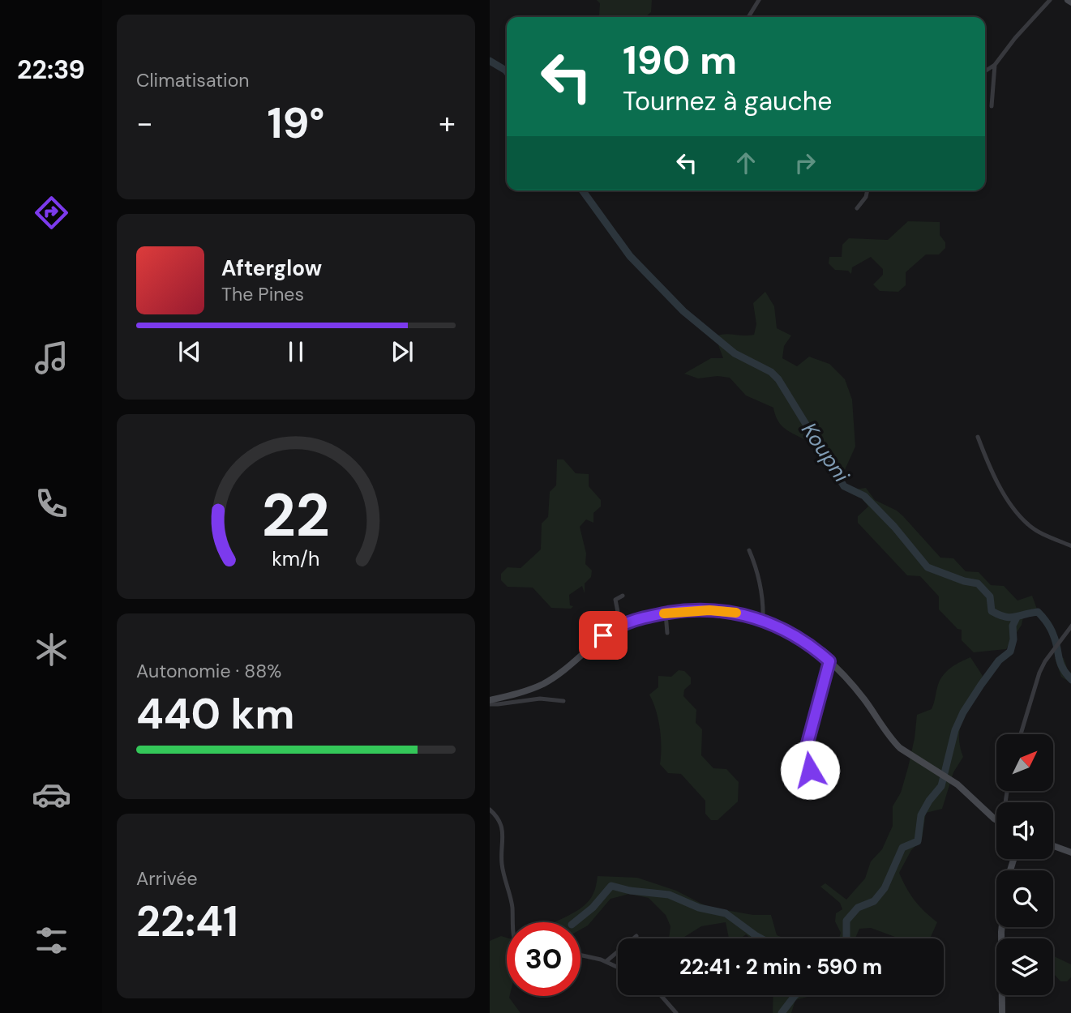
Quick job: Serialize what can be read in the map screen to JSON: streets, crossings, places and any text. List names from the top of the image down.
{
  "water": ["Koupni"],
  "north": "top right",
  "page": {
    "tabs": "22:39",
    "tile": [
      "Climatisation",
      ["Autonomie · 88%", "440 km"],
      ["Arrivée", "22:41"]
    ],
    "turn": ["190 m", "Tournez à gauche"],
    "heat": ["−", "19°", "+"],
    "song": ["Afterglow", "The Pines"],
    "limit": "30",
    "trip": "22:41 · 2 min · 590 m",
    "gauge": ["22", "km/h"]
  }
}
